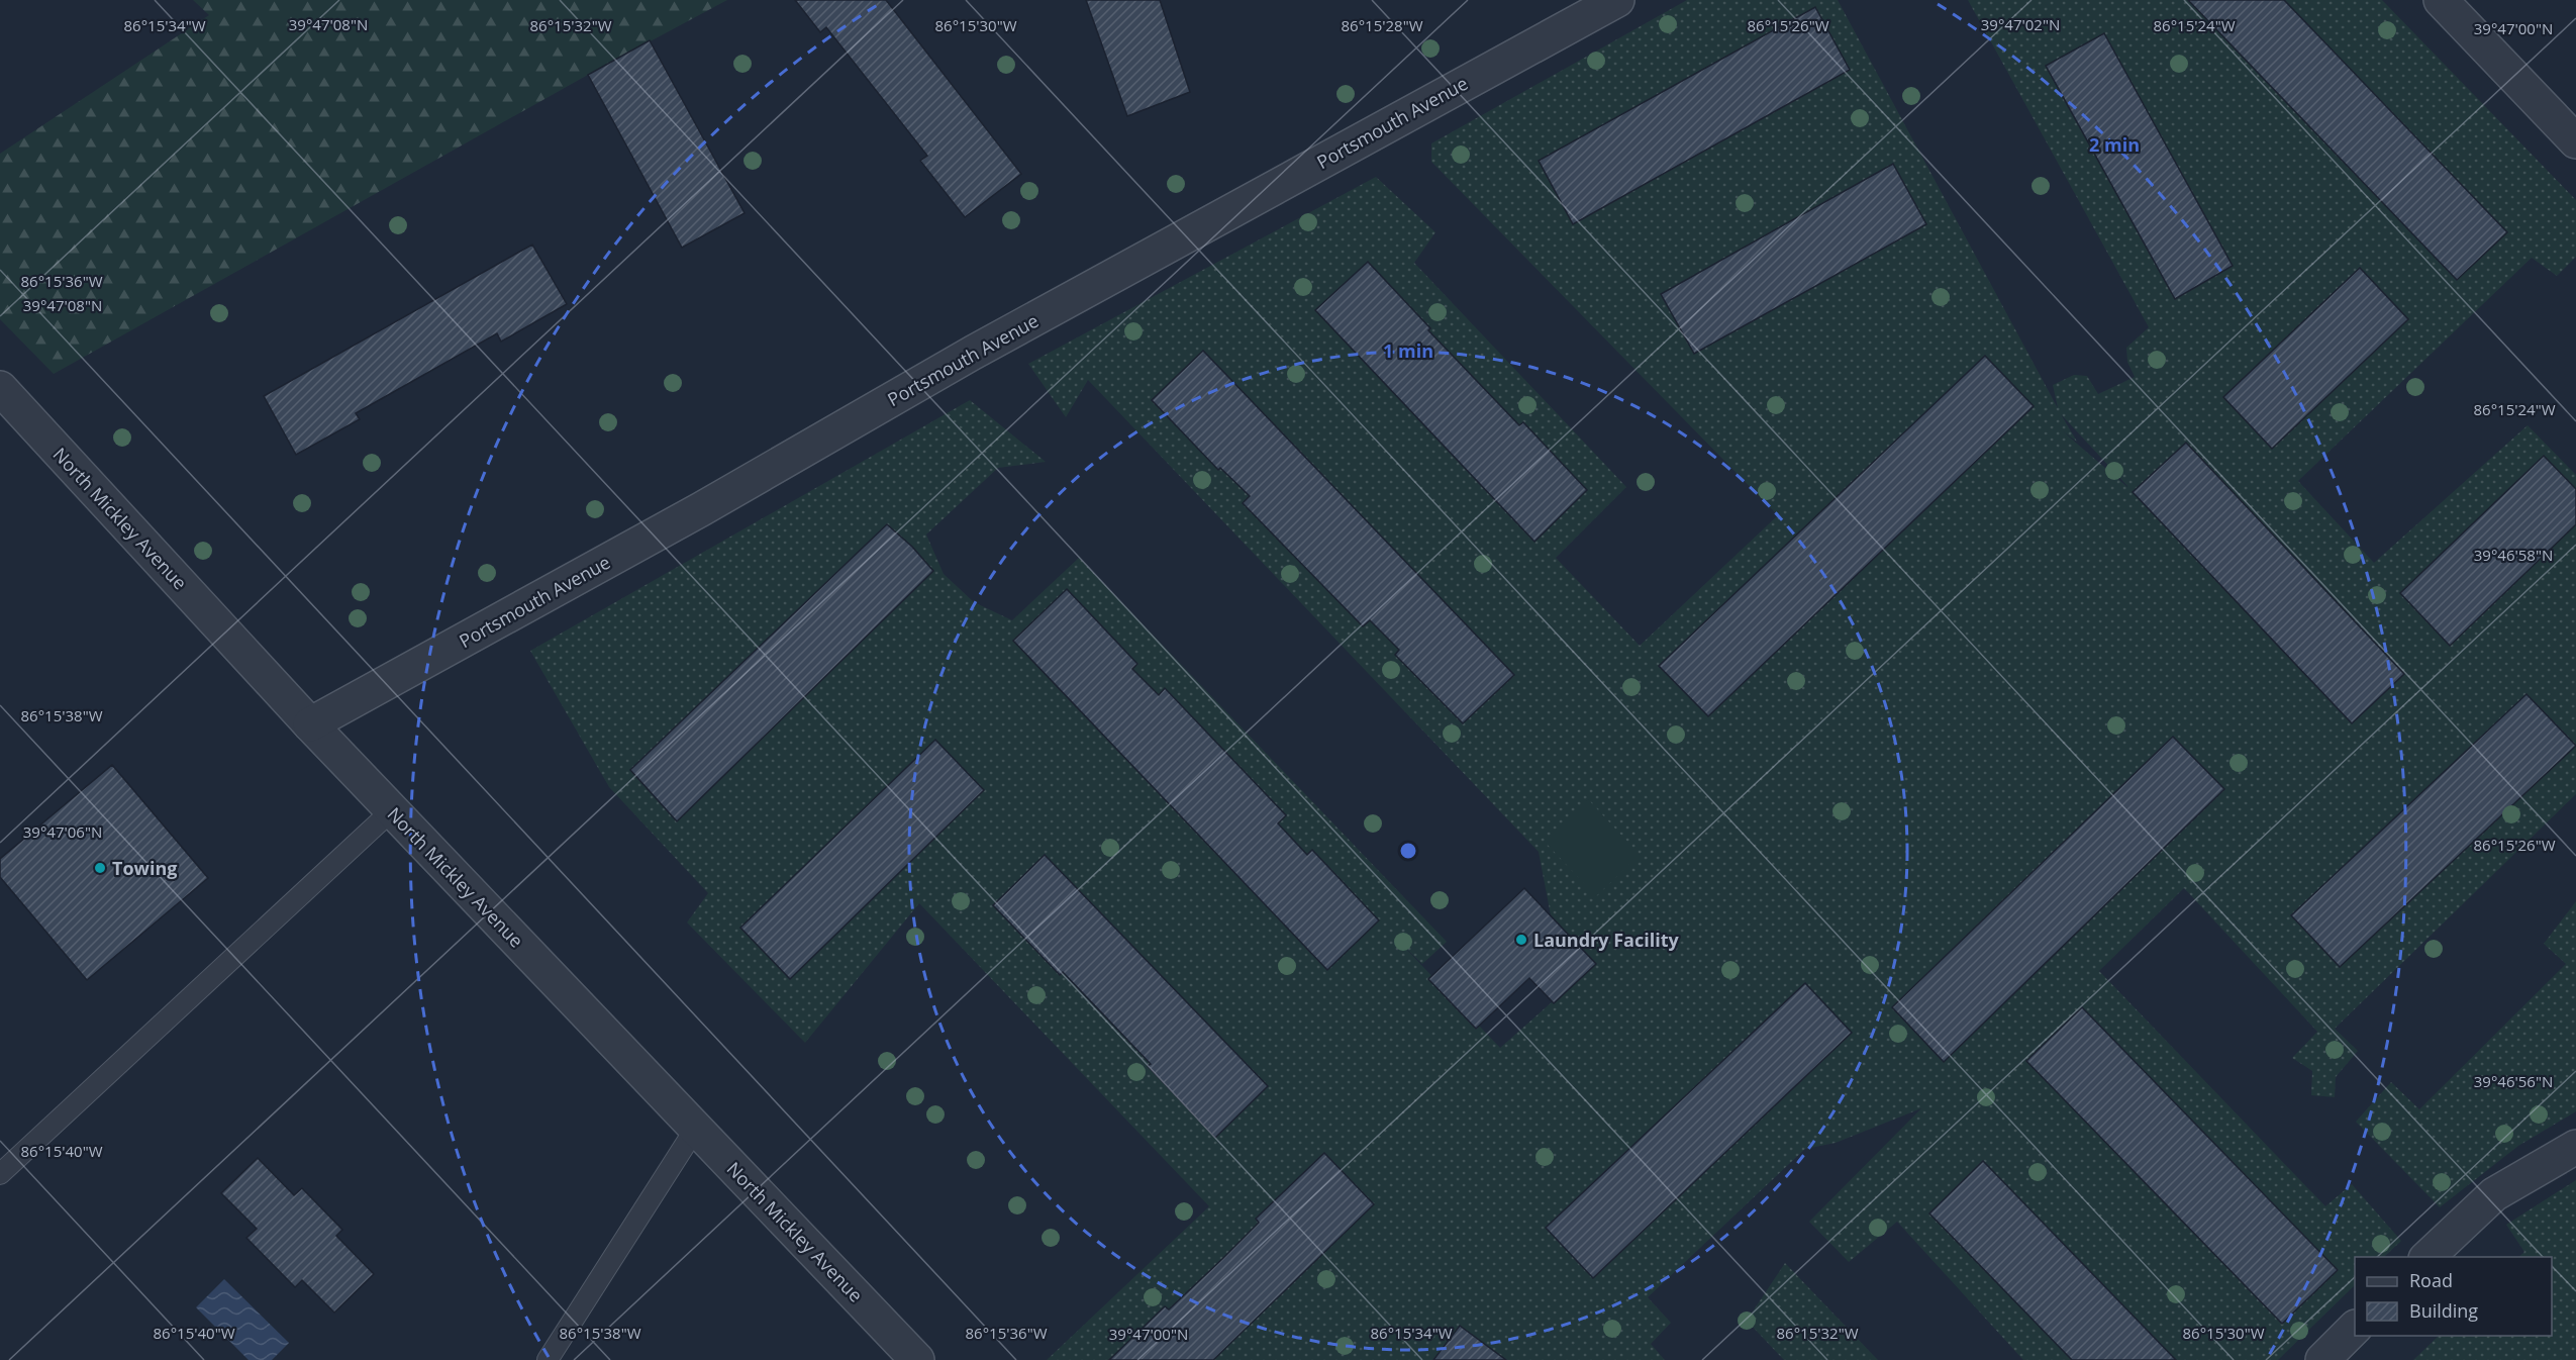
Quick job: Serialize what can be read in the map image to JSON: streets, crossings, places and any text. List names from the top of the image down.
{
  "streets": {
    "street": ["Portsmouth Avenue", "North Mickley Avenue"]
  },
  "crossings": [
    ["Portsmouth Avenue", "North Mickley Avenue"]
  ],
  "places": ["Towing", "Laundry Facility"],
  "legend": ["Road", "Building"],
  "coordinates": [
    "39°47'08\"N",
    "39°47'02\"N",
    "86°15'34\"W",
    "86°15'32\"W",
    "86°15'30\"W",
    "86°15'28\"W",
    "86°15'26\"W",
    "86°15'24\"W",
    "39°47'00\"N",
    "86°15'36\"W",
    "39°46'58\"N",
    "86°15'38\"W",
    "39°47'06\"N",
    "39°46'56\"N",
    "86°15'40\"W"
  ],
  "rings": ["2 min", "1 min"]
}
